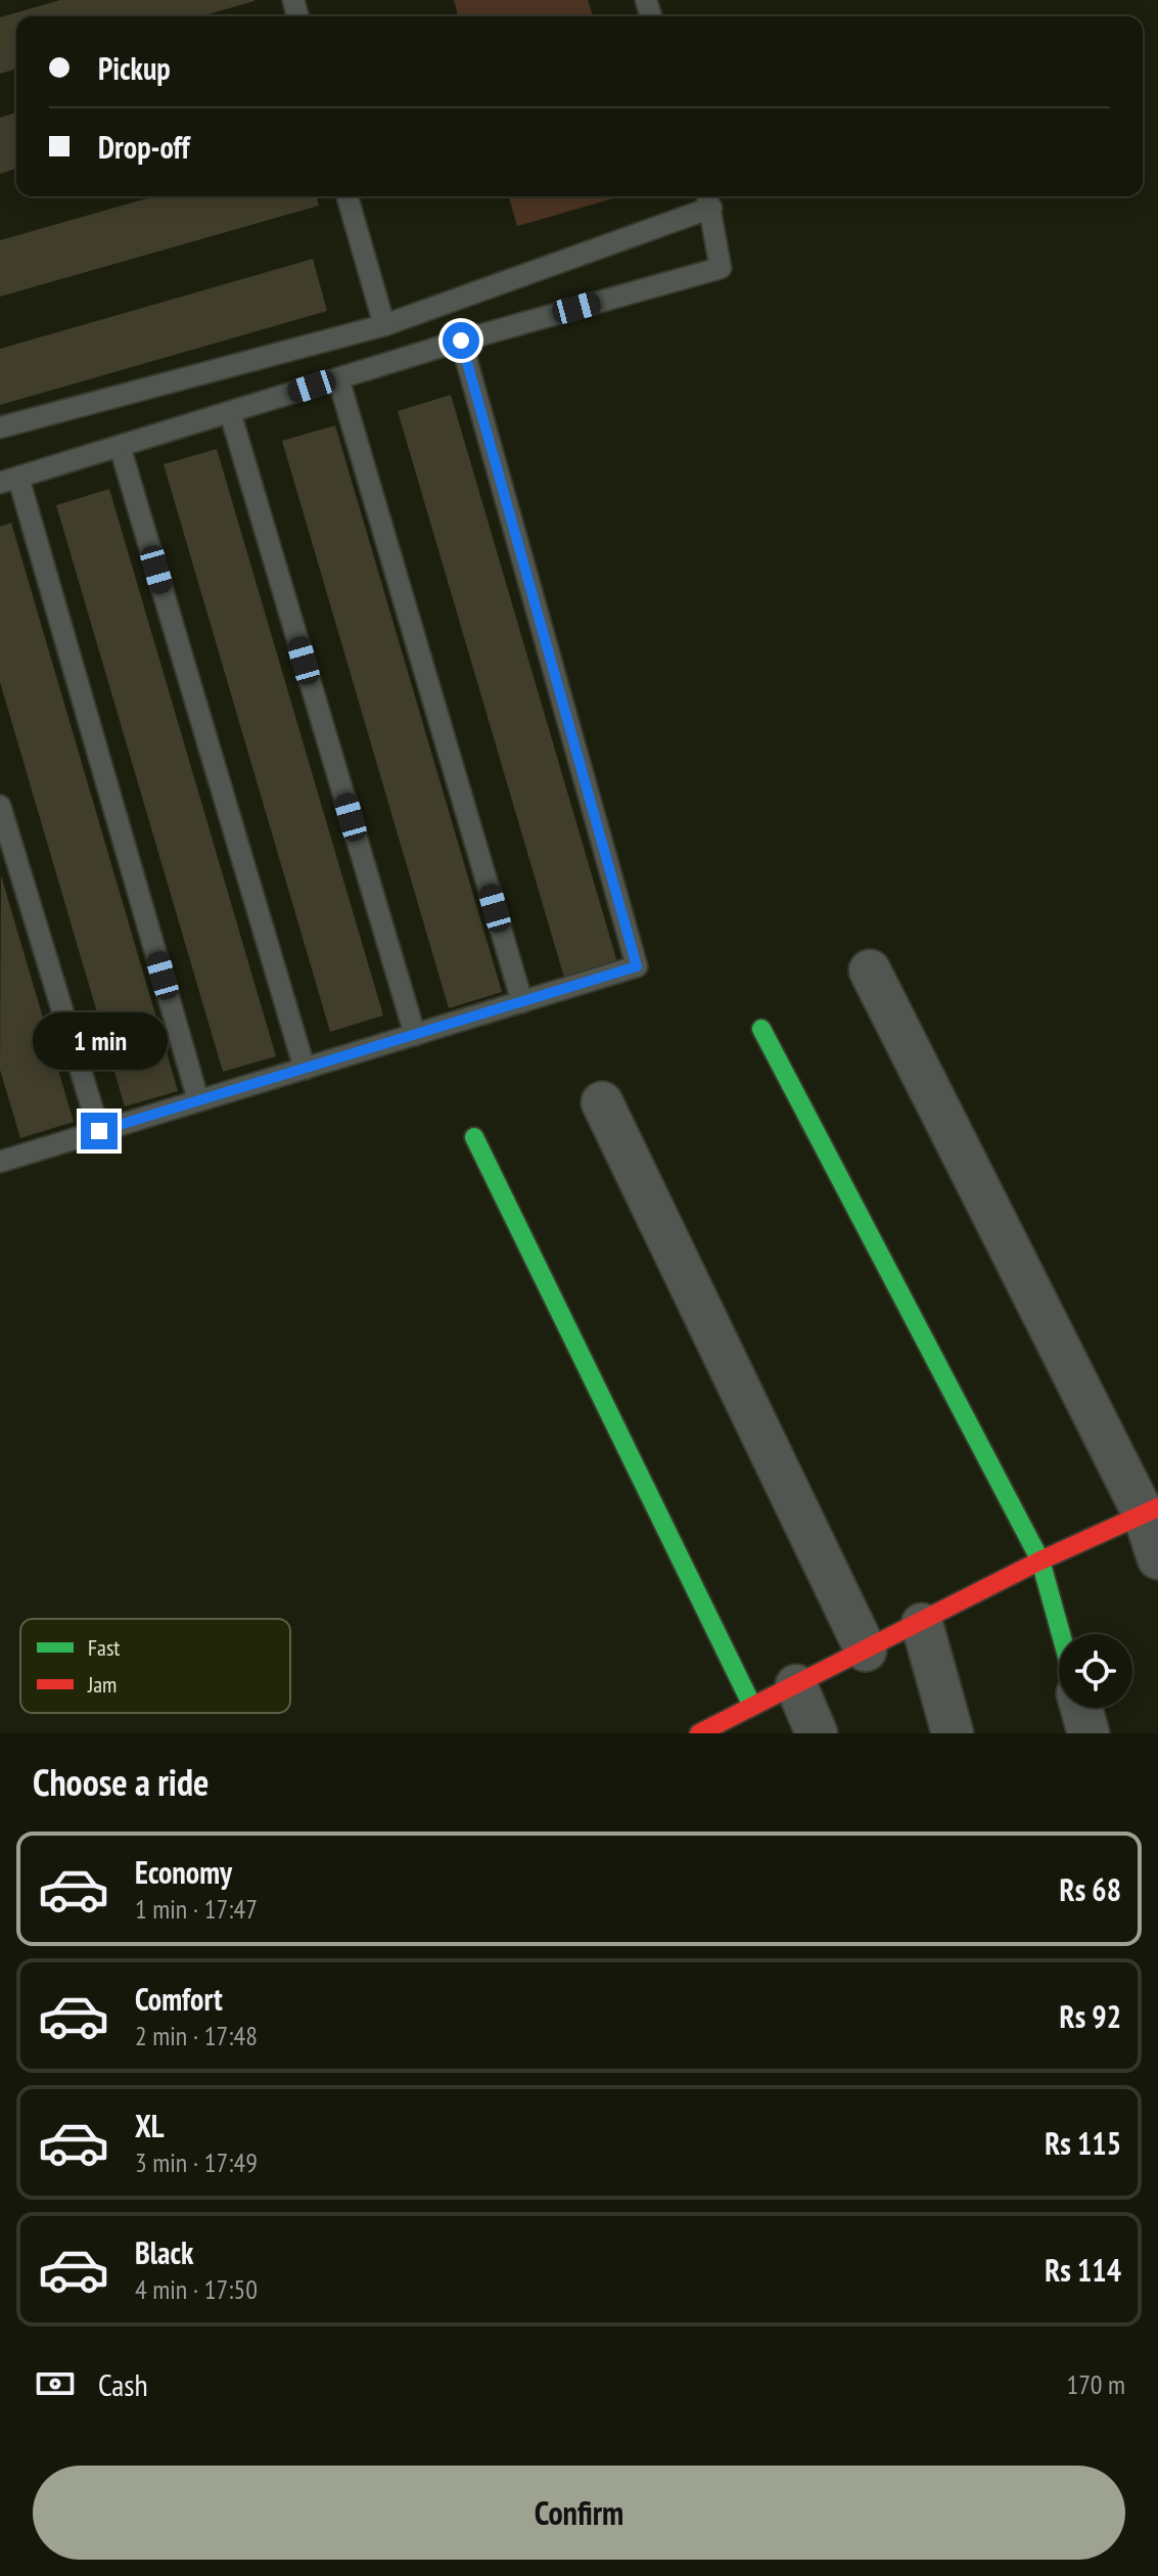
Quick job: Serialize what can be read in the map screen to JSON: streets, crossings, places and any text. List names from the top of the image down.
{
  "legend": ["Fast", "Jam"],
  "page": {
    "banner": ["Pickup", "Drop-off"],
    "bubble": "1 min",
    "heading": "Choose a ride",
    "list": [
      {
        "name": "Economy",
        "note": "1 min · 17:47",
        "value": "Rs 68"
      },
      {
        "name": "Comfort",
        "note": "2 min · 17:48",
        "value": "Rs 92"
      },
      {
        "name": "XL",
        "note": "3 min · 17:49",
        "value": "Rs 115"
      },
      {
        "name": "Black",
        "note": "4 min · 17:50",
        "value": "Rs 114"
      }
    ],
    "pay": ["Cash", "170 m"],
    "buttons": "Confirm"
  }
}
